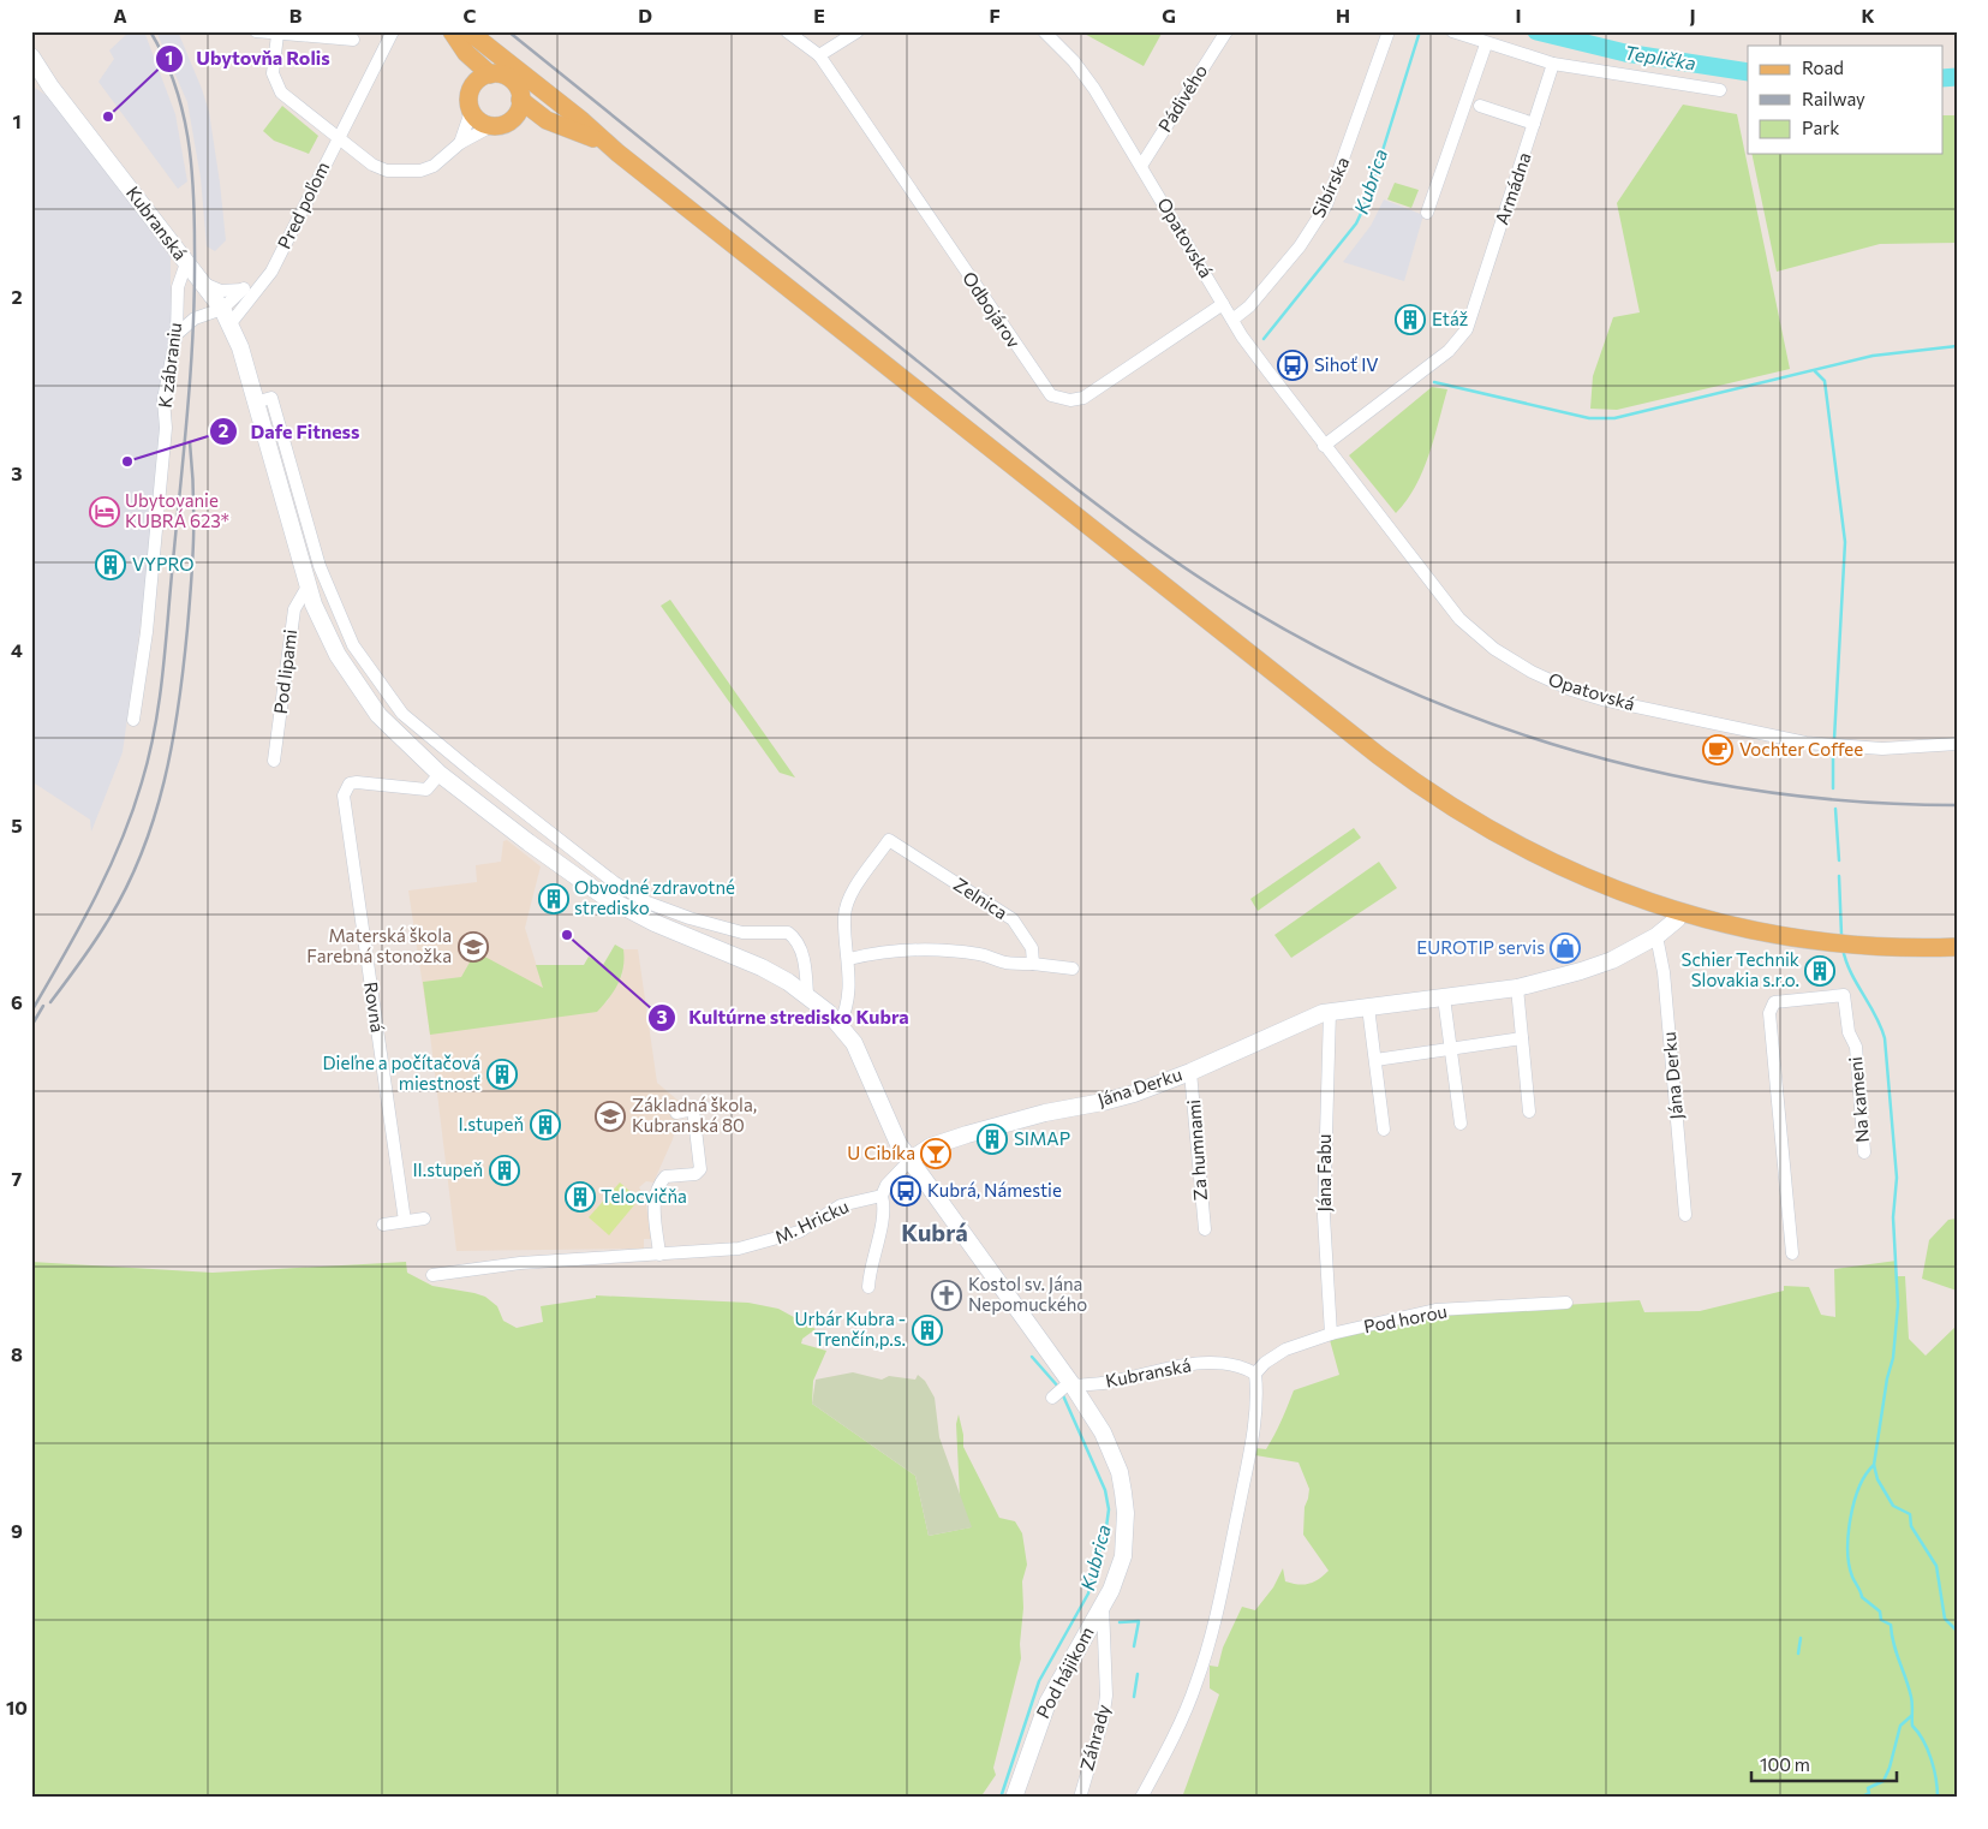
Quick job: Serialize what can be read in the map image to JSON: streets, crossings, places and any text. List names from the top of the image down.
{
  "streets": {
    "street": [
      "Pádivého",
      "Sibírska",
      "Armádna",
      "Pred poľom",
      "Kubranská",
      "Opatovská",
      "Odbojárov",
      "K zábraniu",
      "Pod lipami",
      "Zelnica",
      "Rovná",
      "Jána Derku",
      "Na kameni",
      "Za humnami",
      "Jána Fabu",
      "M. Hricku",
      "Pod horou",
      "Pod hájikom",
      "Záhrady"
    ]
  },
  "crossings": [
    ["Pádivého", "Opatovská"],
    ["Sibírska", "Opatovská"],
    ["Armádna", "Opatovská"],
    ["Pred poľom", "Kubranská"],
    ["Kubranská", "K zábraniu"],
    ["Kubranská", "Pod lipami"],
    ["Kubranská", "Zelnica"],
    ["Kubranská", "Rovná"],
    ["Kubranská", "Jána Derku"],
    ["Kubranská", "Pod horou"],
    ["Kubranská", "Pod hájikom"],
    ["Opatovská", "Odbojárov"],
    ["Jána Derku", "Za humnami"],
    ["Jána Derku", "Jána Fabu"],
    ["Jána Fabu", "Pod horou"],
    ["Pod hájikom", "Záhrady"]
  ],
  "districts": ["Kubrá"],
  "water": ["Teplička", "Kubrica"],
  "places": {
    "other": ["Ubytovňa Rolis", "Dafe Fitness", "Kultúrne stredisko Kubra"],
    "building": [
      "Etáž",
      "VYPRO",
      "Obvodné zdravotné stredisko",
      "Schier Technik Slovakia s.r.o.",
      "Dieľne a počítačová miestnosť",
      "I.stupeň",
      "SIMAP",
      "II.stupeň",
      "Telocvičňa",
      "Urbár Kubra - Trenčín,p.s."
    ],
    "bus stop": ["Sihoť IV", "Kubrá, Námestie"],
    "hotel": ["Ubytovanie KUBRÁ 623*"],
    "cafe": ["Vochter Coffee"],
    "school or university": ["Materská škola Farebná stonožka", "Základná škola, Kubranská 80"],
    "shop": ["EUROTIP servis"],
    "bar": ["U Cibíka"],
    "church": ["Kostol sv. Jána Nepomuckého"]
  },
  "legend": ["Road", "Railway", "Park"],
  "scale_bar": "100 m",
  "grid": {
    "columns": [
      "A",
      "B",
      "C",
      "D",
      "E",
      "F",
      "G",
      "H",
      "I",
      "J",
      "K"
    ],
    "rows": [
      "1",
      "2",
      "3",
      "4",
      "5",
      "6",
      "7",
      "8",
      "9",
      "10"
    ]
  }
}
